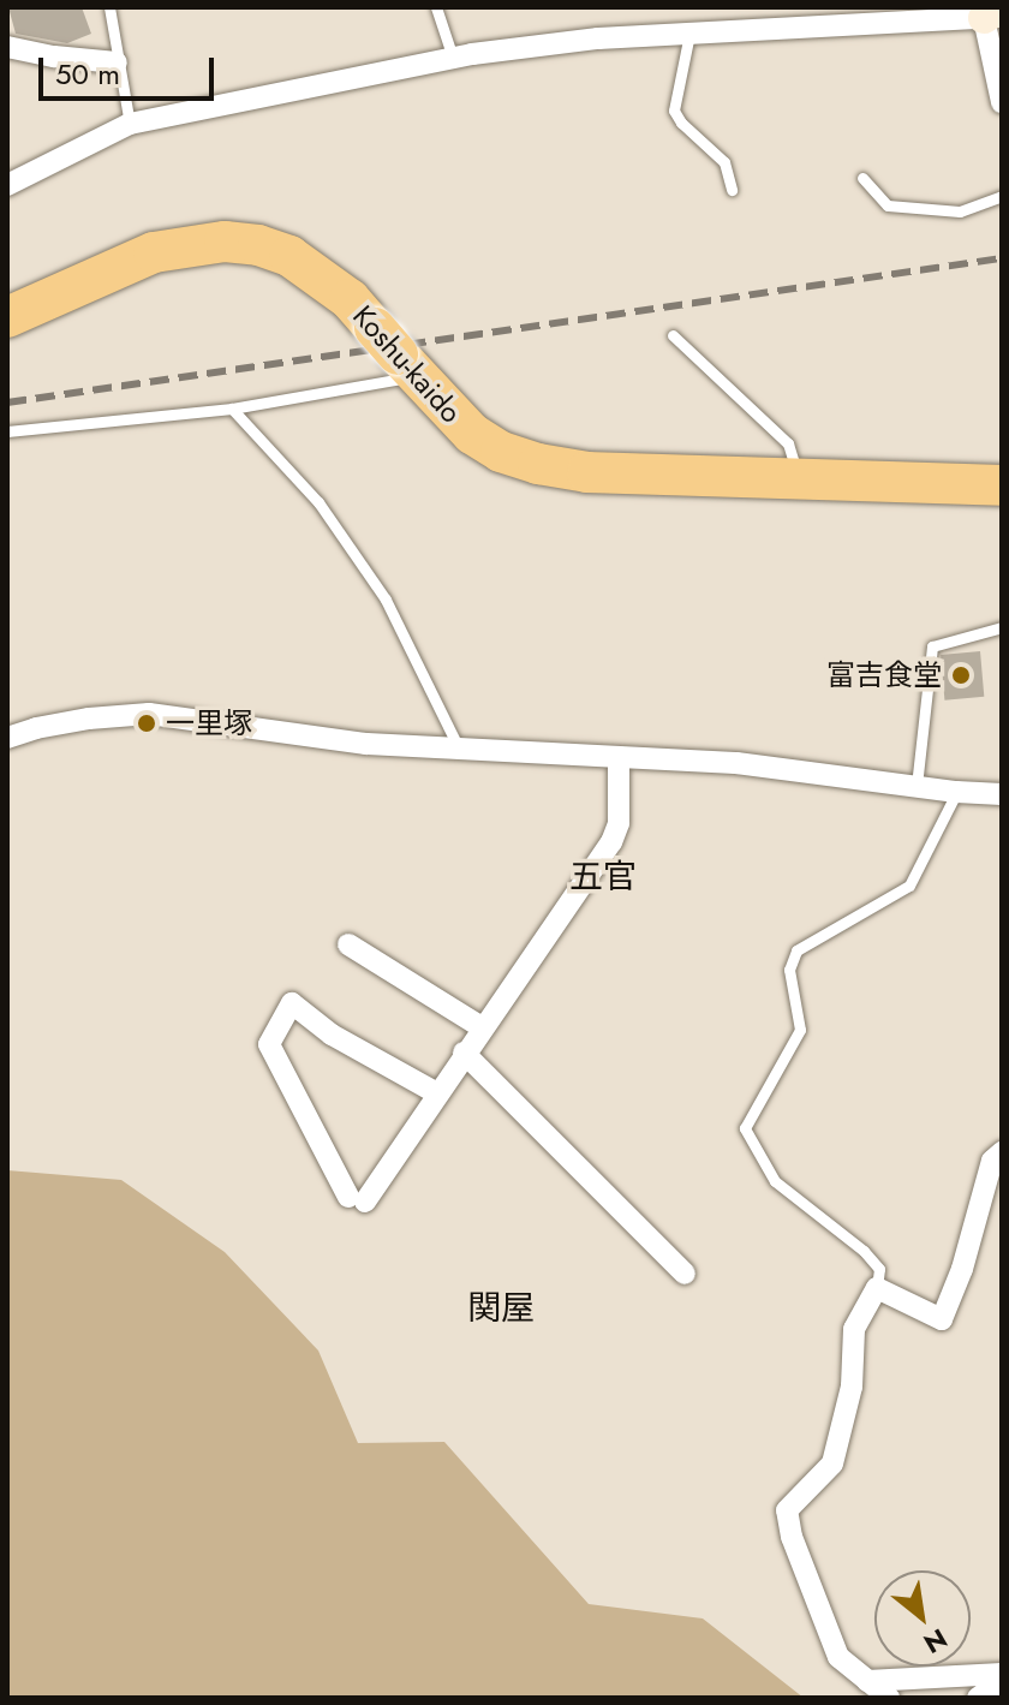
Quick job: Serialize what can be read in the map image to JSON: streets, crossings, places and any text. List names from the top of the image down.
{
  "streets": {
    "highway": ["Koshu-kaido"]
  },
  "districts": ["五官", "関屋"],
  "places": ["富吉食堂", "一里塚"],
  "scale_bar": "50 m",
  "north": "bottom right"
}
